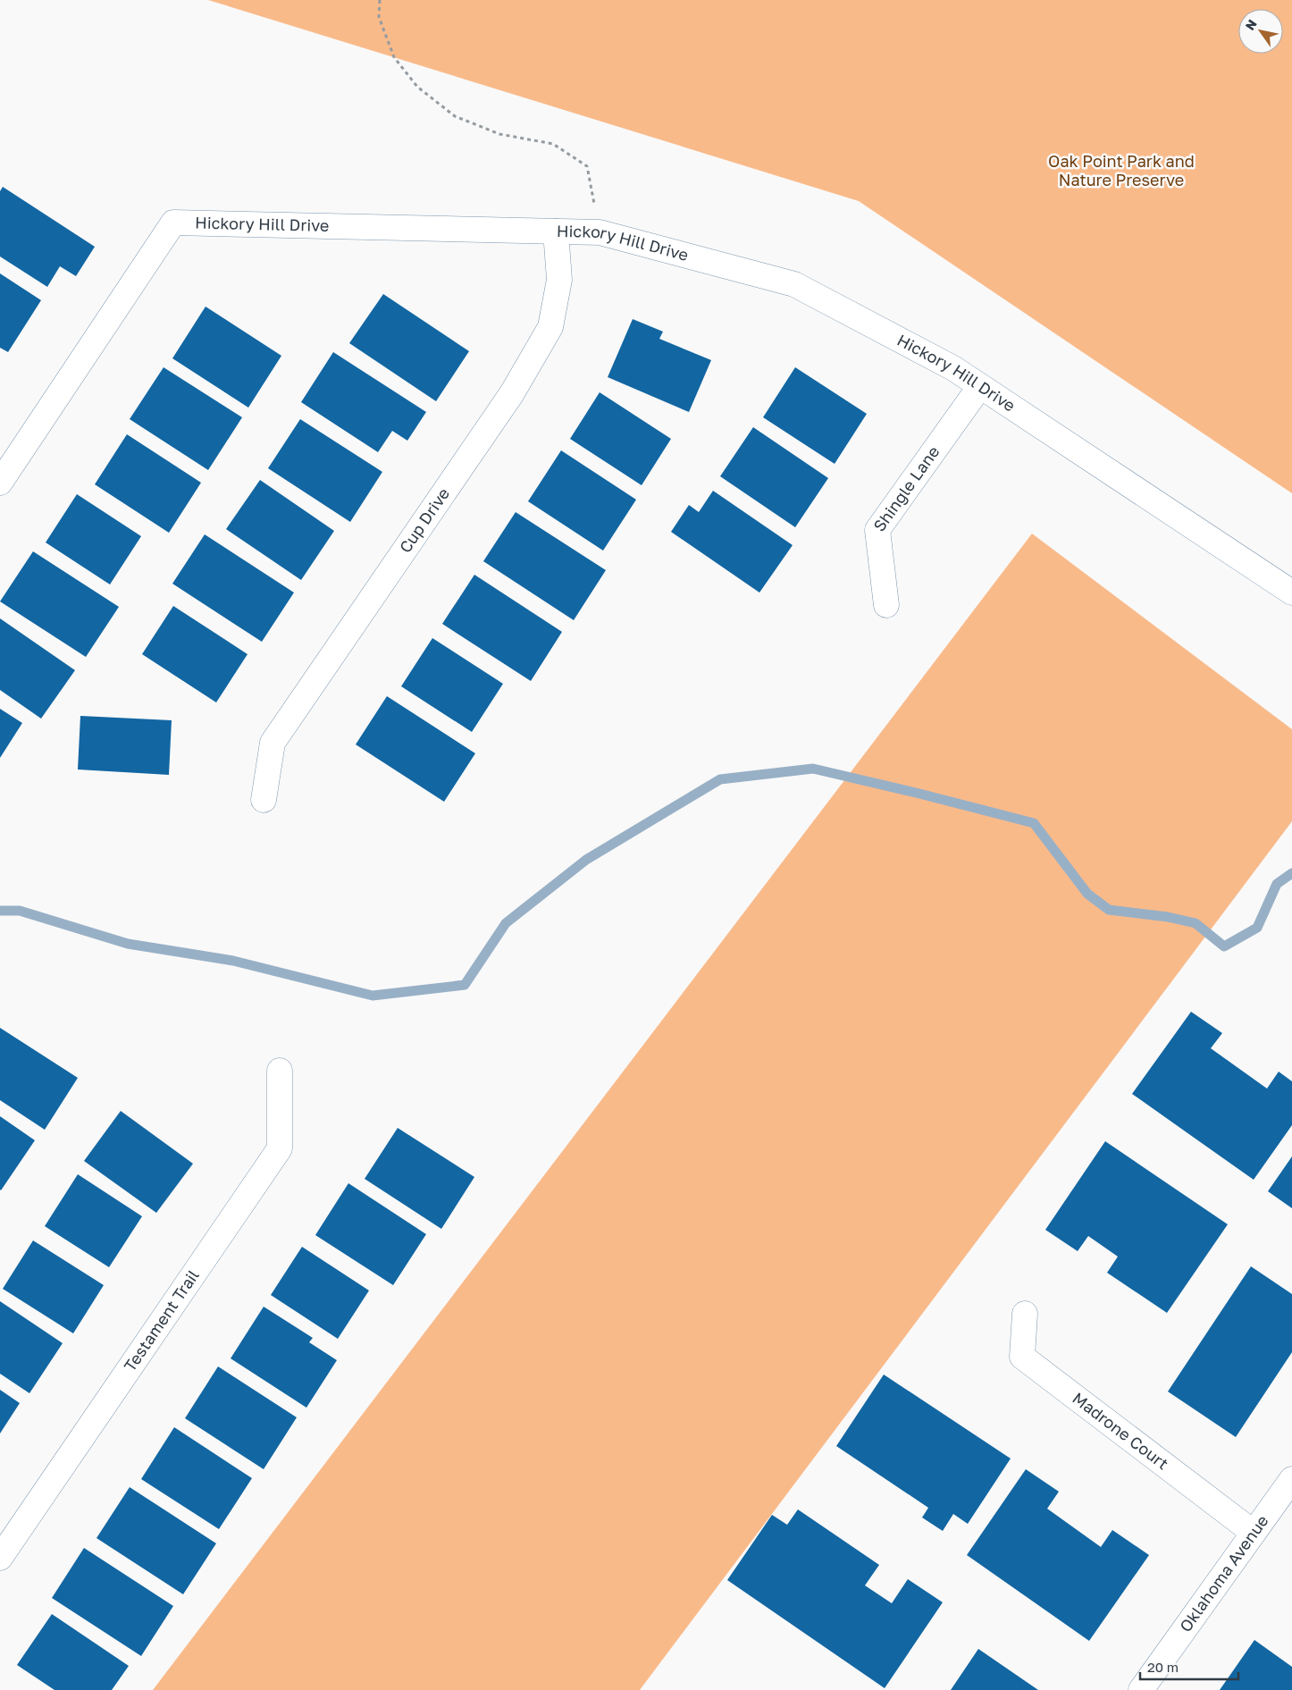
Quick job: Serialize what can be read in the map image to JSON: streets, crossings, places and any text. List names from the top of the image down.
{
  "streets": {
    "street": [
      "Hickory Hill Drive",
      "Shingle Lane",
      "Cup Drive",
      "Testament Trail",
      "Madrone Court",
      "Oklahoma Avenue"
    ]
  },
  "crossings": [
    ["Hickory Hill Drive", "Shingle Lane"],
    ["Hickory Hill Drive", "Cup Drive"],
    ["Madrone Court", "Oklahoma Avenue"]
  ],
  "parks": ["Oak Point Park and Nature Preserve"],
  "scale_bar": "20 m",
  "north": "top left"
}
